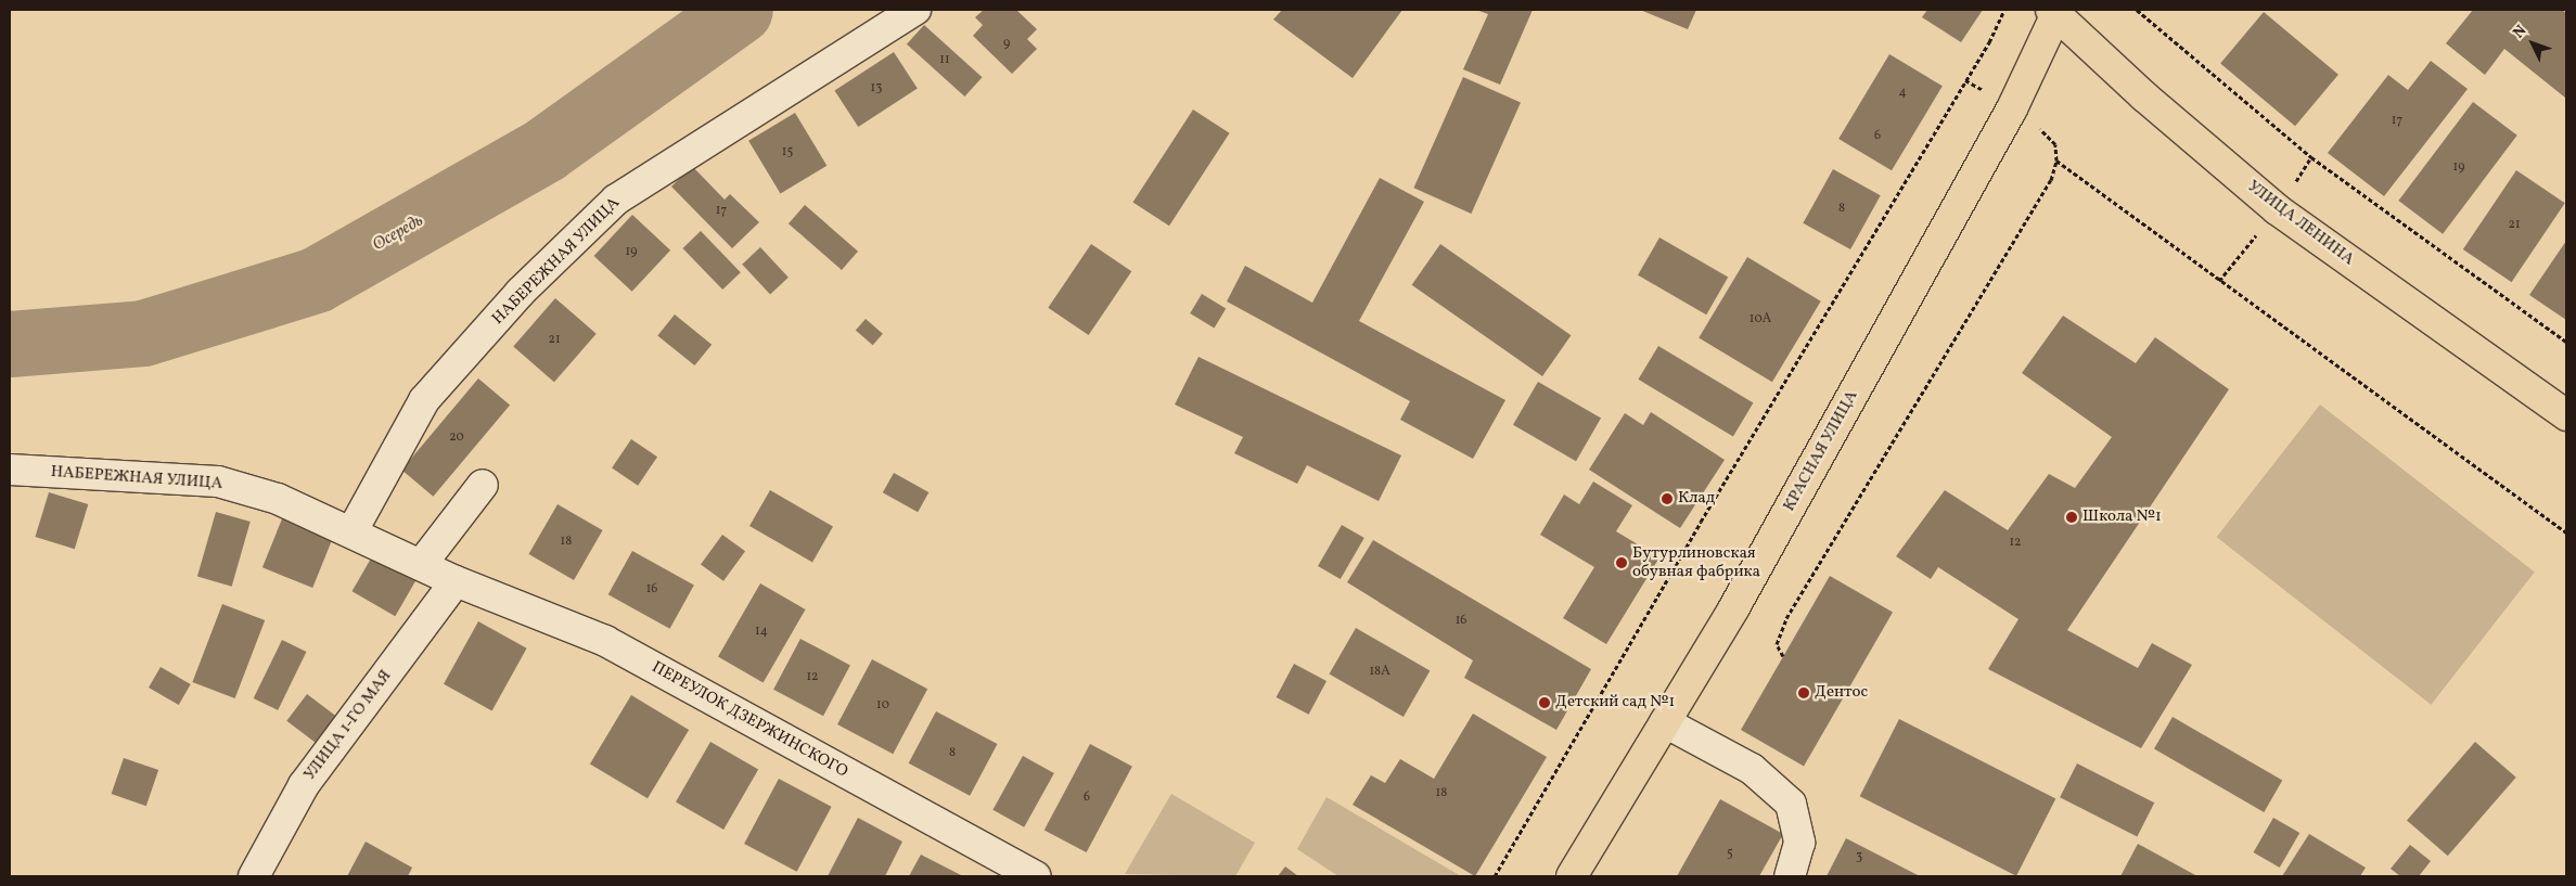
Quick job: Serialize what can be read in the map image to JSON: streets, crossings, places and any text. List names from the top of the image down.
{
  "streets": {
    "main road": ["УЛИЦА ЛЕНИНА", "КРАСНАЯ УЛИЦА"],
    "street": ["НАБЕРЕЖНАЯ УЛИЦА", "ПЕРЕУЛОК ДЗЕРЖИНСКОГО", "УЛИЦА 1-ГО МАЯ"]
  },
  "crossings": [
    ["УЛИЦА ЛЕНИНА", "КРАСНАЯ УЛИЦА"],
    ["НАБЕРЕЖНАЯ УЛИЦА", "ПЕРЕУЛОК ДЗЕРЖИНСКОГО"],
    ["НАБЕРЕЖНАЯ УЛИЦА", "УЛИЦА 1-ГО МАЯ"],
    ["ПЕРЕУЛОК ДЗЕРЖИНСКОГО", "УЛИЦА 1-ГО МАЯ"]
  ],
  "water": ["Осередь"],
  "places": [
    "Клад",
    "Школа №1",
    "Бутурлиновская обувная фабрика",
    "Дентос",
    "Детский сад №1"
  ],
  "house_numbers": [
    "9",
    "11",
    "13",
    "4",
    "17",
    "6",
    "15",
    "19",
    "8",
    "17",
    "21",
    "19",
    "10А",
    "21",
    "20",
    "18",
    "12",
    "16",
    "16",
    "14",
    "18А",
    "12",
    "10",
    "8",
    "18",
    "6",
    "5",
    "3"
  ],
  "north": "top left"
}
